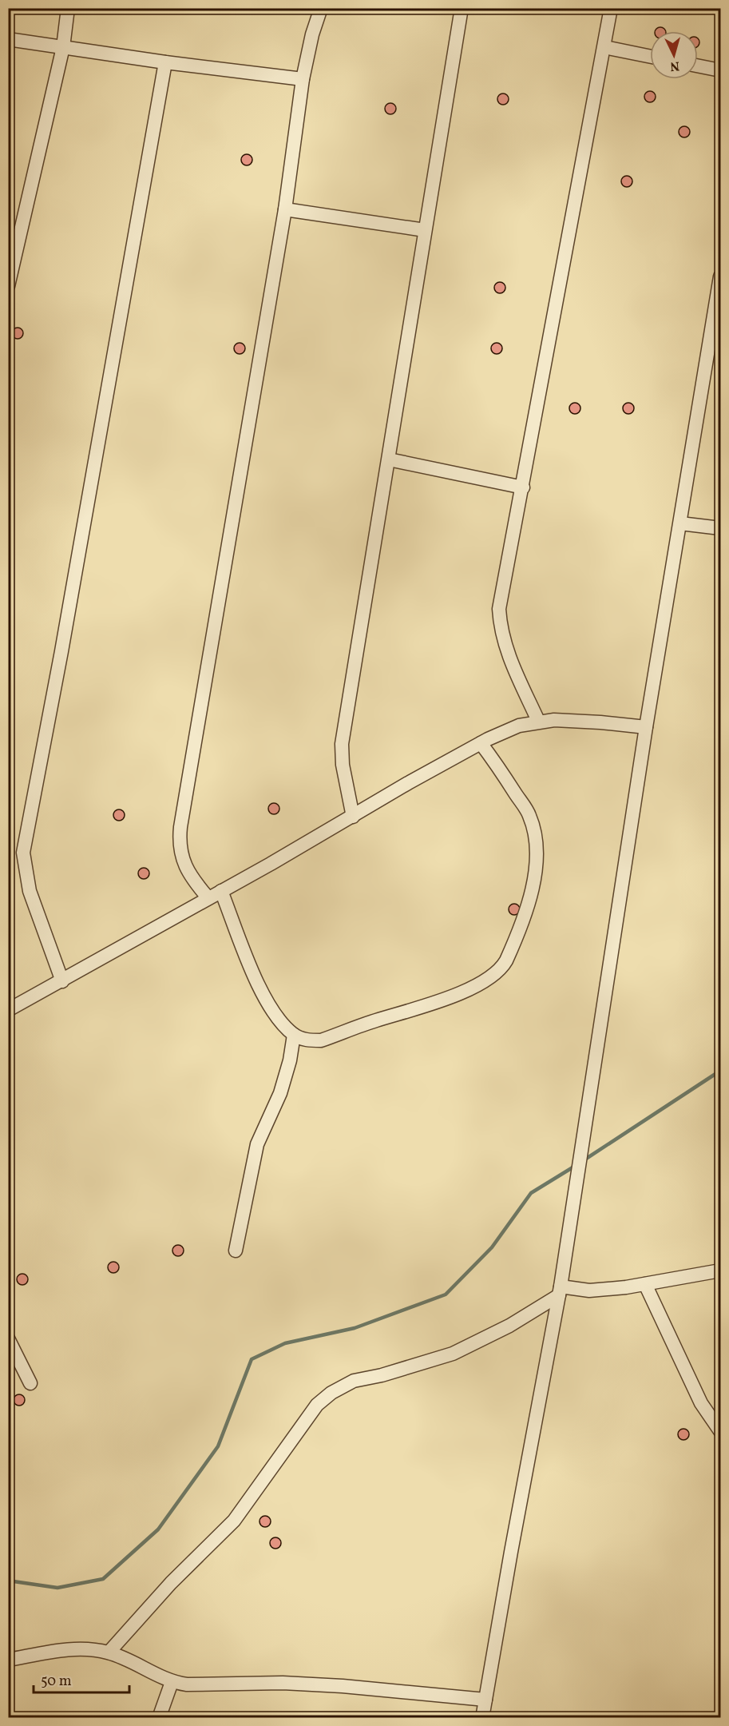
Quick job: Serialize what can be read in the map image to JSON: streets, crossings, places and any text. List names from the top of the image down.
{
  "scale_bar": "50 m",
  "north": "bottom"
}
